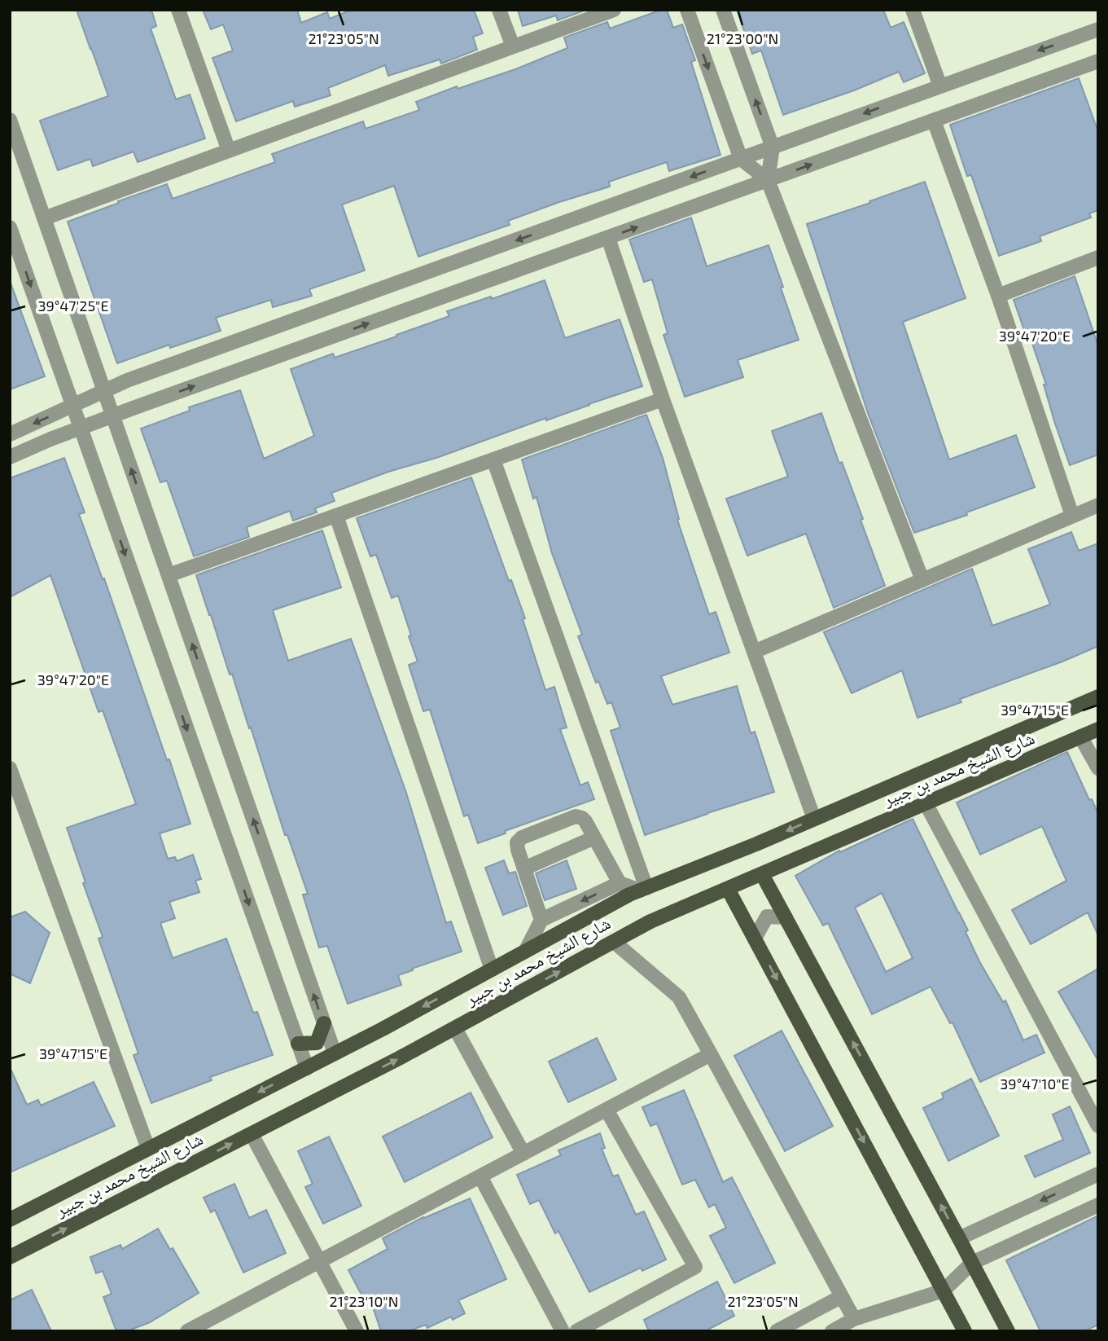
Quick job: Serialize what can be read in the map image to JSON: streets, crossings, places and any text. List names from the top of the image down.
{
  "streets": {
    "main road": ["شارع الشيخ محمد بن جبير"]
  },
  "coordinates": [
    "21°23'05\"N",
    "21°23'00\"N",
    "39°47'25\"E",
    "39°47'20\"E",
    "39°47'15\"E",
    "39°47'10\"E",
    "21°23'10\"N"
  ]
}
